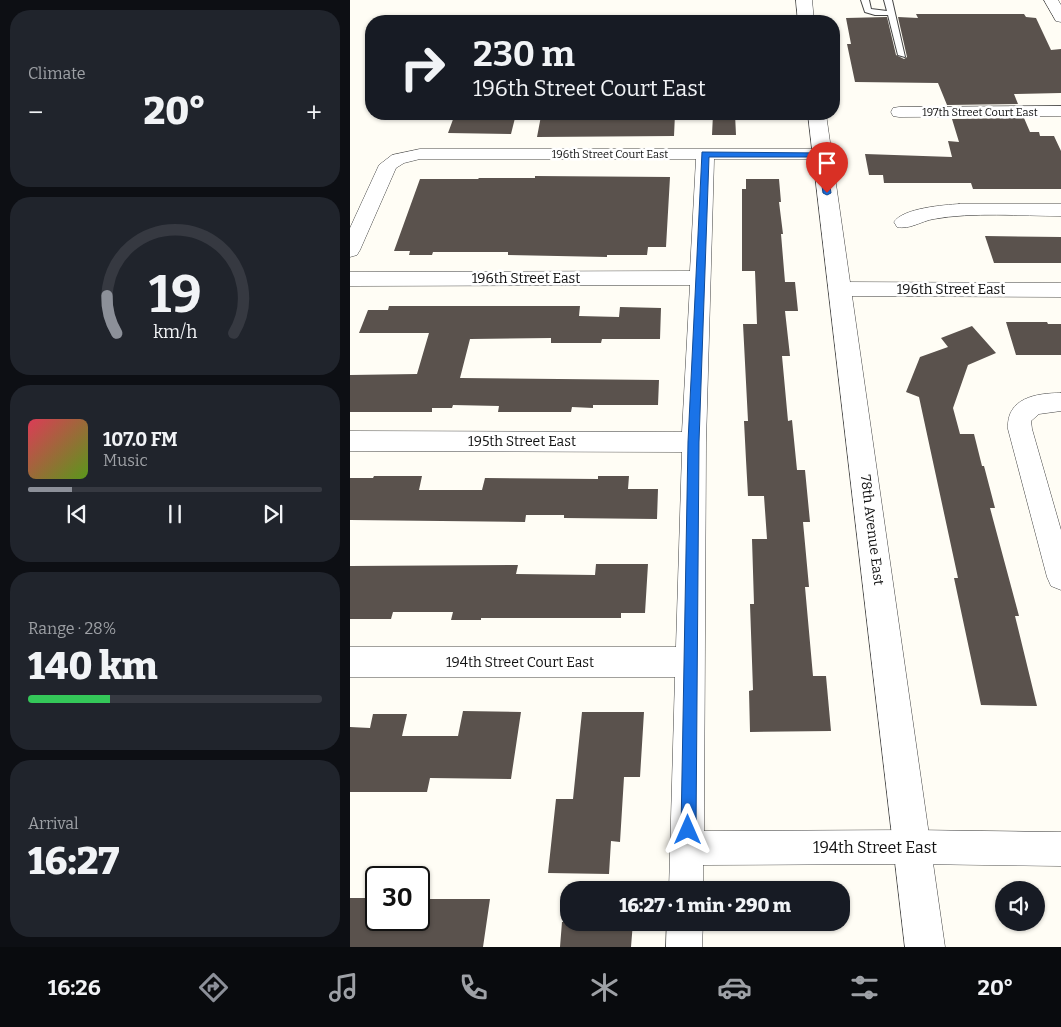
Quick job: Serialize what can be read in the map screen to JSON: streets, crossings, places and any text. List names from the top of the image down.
{
  "streets": {
    "street": [
      "197th Street Court East",
      "196th Street Court East",
      "196th Street East",
      "195th Street East",
      "78th Avenue East",
      "194th Street Court East",
      "194th Street East"
    ]
  },
  "crossings": [
    ["196th Street Court East", "78th Avenue East"],
    ["196th Street East", "78th Avenue East"],
    ["78th Avenue East", "194th Street East"]
  ],
  "page": {
    "tile": [
      "Climate",
      ["Range · 28%", "140 km"],
      ["Arrival", "16:27"]
    ],
    "turn": ["230 m", "196th Street Court East"],
    "heat": ["−", "20°", "+"],
    "song": ["107.0 FM", "Music"],
    "limit": "30",
    "trip": "16:27 · 1 min · 290 m",
    "tabs": ["16:26", "20°"],
    "gauge": ["19", "km/h"]
  }
}
